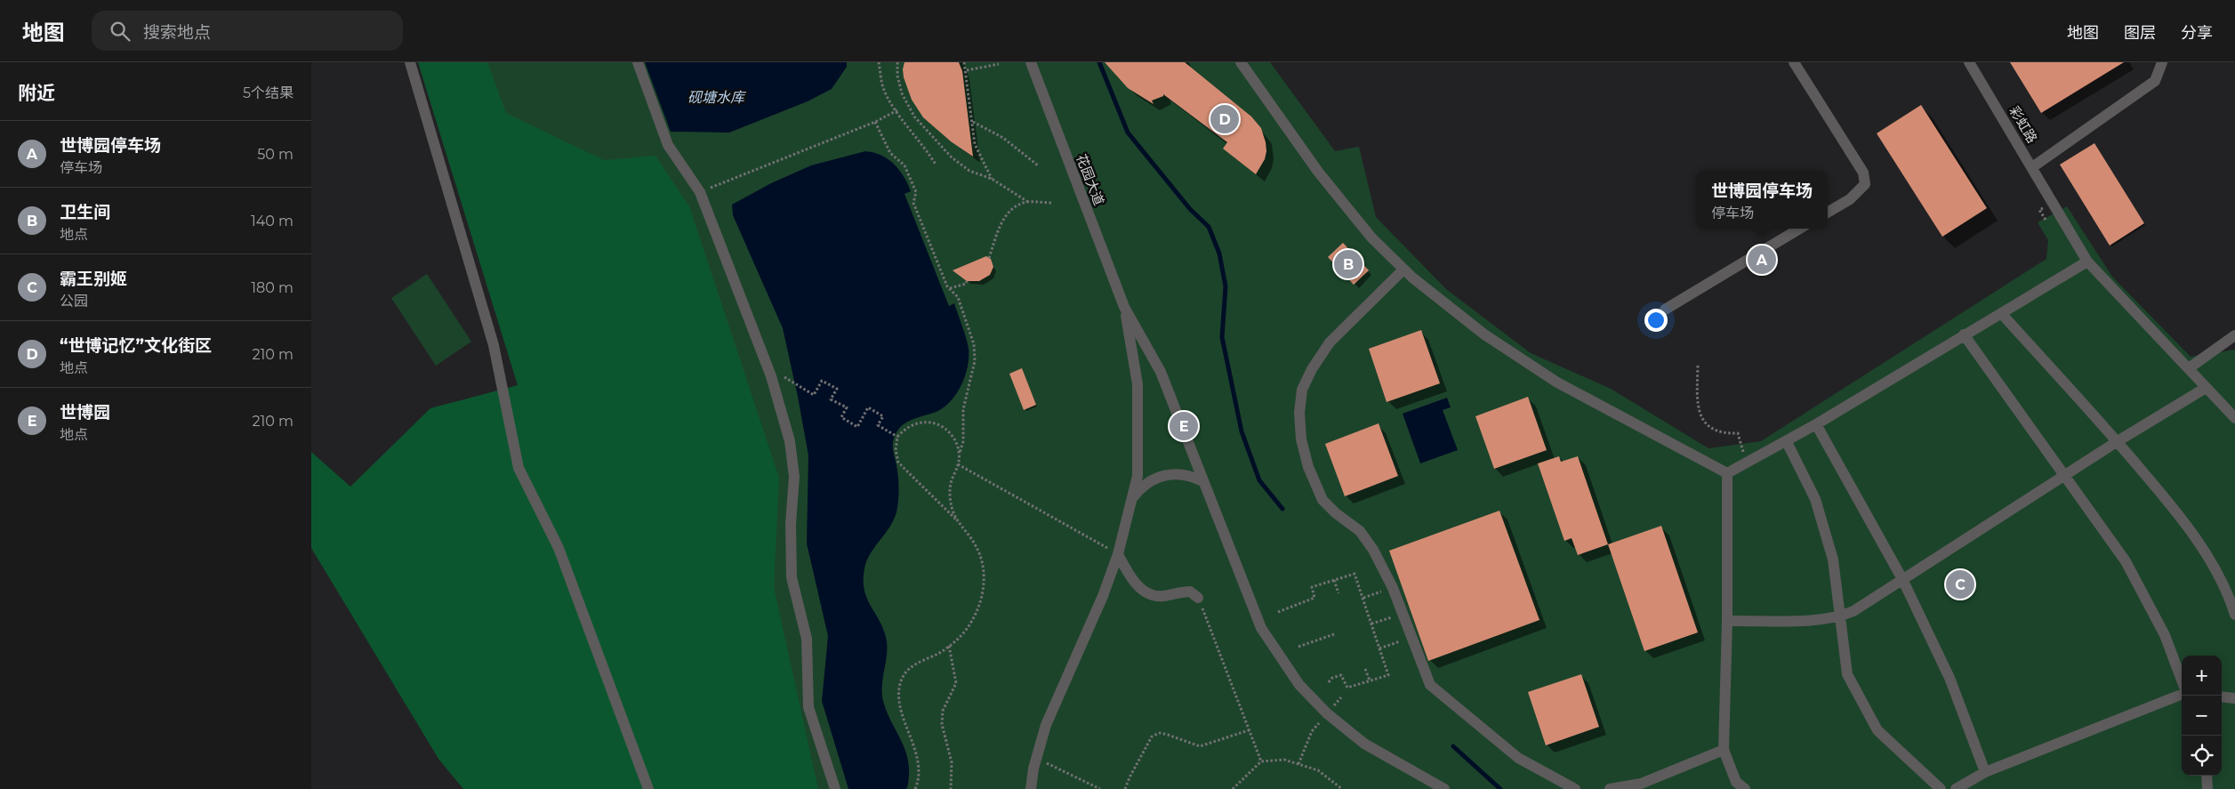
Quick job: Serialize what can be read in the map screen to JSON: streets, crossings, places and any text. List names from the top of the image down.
{
  "streets": {
    "street": ["彩虹路", "花园大道"]
  },
  "water": ["砚塘水库"],
  "page": {
    "header": "地图",
    "search": "搜索地点",
    "nav": ["地图", "图层", "分享"],
    "heading": ["附近", "5个结果"],
    "pins": [
      "D",
      "A",
      "B",
      "E",
      "C"
    ],
    "list": [
      {
        "mark": "A",
        "name": "世博园停车场",
        "note": "停车场",
        "value": "50 m"
      },
      {
        "mark": "B",
        "name": "卫生间",
        "note": "地点",
        "value": "140 m"
      },
      {
        "mark": "C",
        "name": "霸王别姬",
        "note": "公园",
        "value": "180 m"
      },
      {
        "mark": "D",
        "name": "“世博记忆”文化街区",
        "note": "地点",
        "value": "210 m"
      },
      {
        "mark": "E",
        "name": "世博园",
        "note": "地点",
        "value": "210 m"
      }
    ],
    "popup": ["世博园停车场", "停车场"],
    "map_buttons": ["+", "−"]
  }
}
